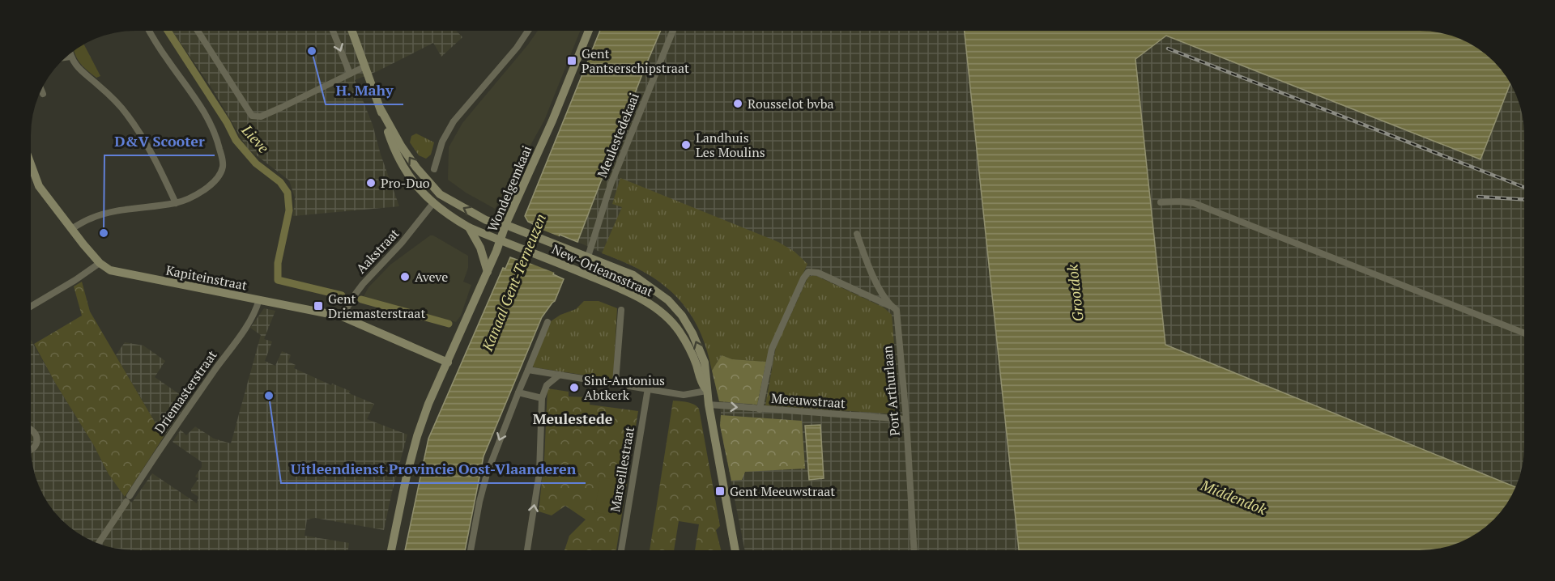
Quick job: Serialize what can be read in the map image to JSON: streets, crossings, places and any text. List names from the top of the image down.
{
  "streets": {
    "main road": ["Wondelgemkaai", "New-Orleansstraat", "Kapiteinstraat"],
    "street": [
      "Meulestedekaai",
      "Aakstraat",
      "Port Arthurlaan",
      "Driemasterstraat",
      "Meeuwstraat",
      "Marseillestraat"
    ]
  },
  "crossings": [
    ["Meulestedekaai", "New-Orleansstraat"],
    ["Wondelgemkaai", "New-Orleansstraat"],
    ["Wondelgemkaai", "Kapiteinstraat"],
    ["Aakstraat", "New-Orleansstraat"],
    ["Aakstraat", "Kapiteinstraat"],
    ["New-Orleansstraat", "Meeuwstraat"],
    ["Kapiteinstraat", "Driemasterstraat"],
    ["Port Arthurlaan", "Meeuwstraat"]
  ],
  "districts": ["Meulestede"],
  "water": [
    "Lieve",
    "Kanaal Gent-Terneuzen",
    "Grootdok",
    "Middendok"
  ],
  "places": {
    "other": [
      "H. Mahy",
      "Rousselot bvba",
      "Landhuis Les Moulins",
      "Pro-Duo",
      "D&V Scooter",
      "Aveve",
      "Sint-Antonius Abtkerk",
      "Uitleendienst Provincie Oost-Vlaanderen"
    ],
    "transit": ["Gent Pantserschipstraat", "Gent Driemasterstraat", "Gent Meeuwstraat"]
  }
}
